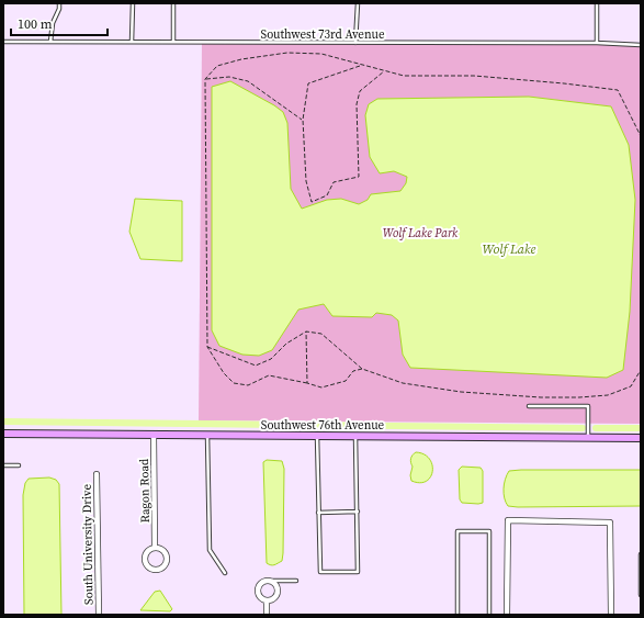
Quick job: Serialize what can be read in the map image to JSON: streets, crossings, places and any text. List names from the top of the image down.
{
  "streets": {
    "street": ["Southwest 76th Avenue", "Ragon Road", "South University Drive"],
    "lane": ["Southwest 73rd Avenue"]
  },
  "crossings": [
    ["Southwest 76th Avenue", "Ragon Road"]
  ],
  "water": ["Wolf Lake"],
  "parks": ["Wolf Lake Park"],
  "scale_bar": "100 m"
}
